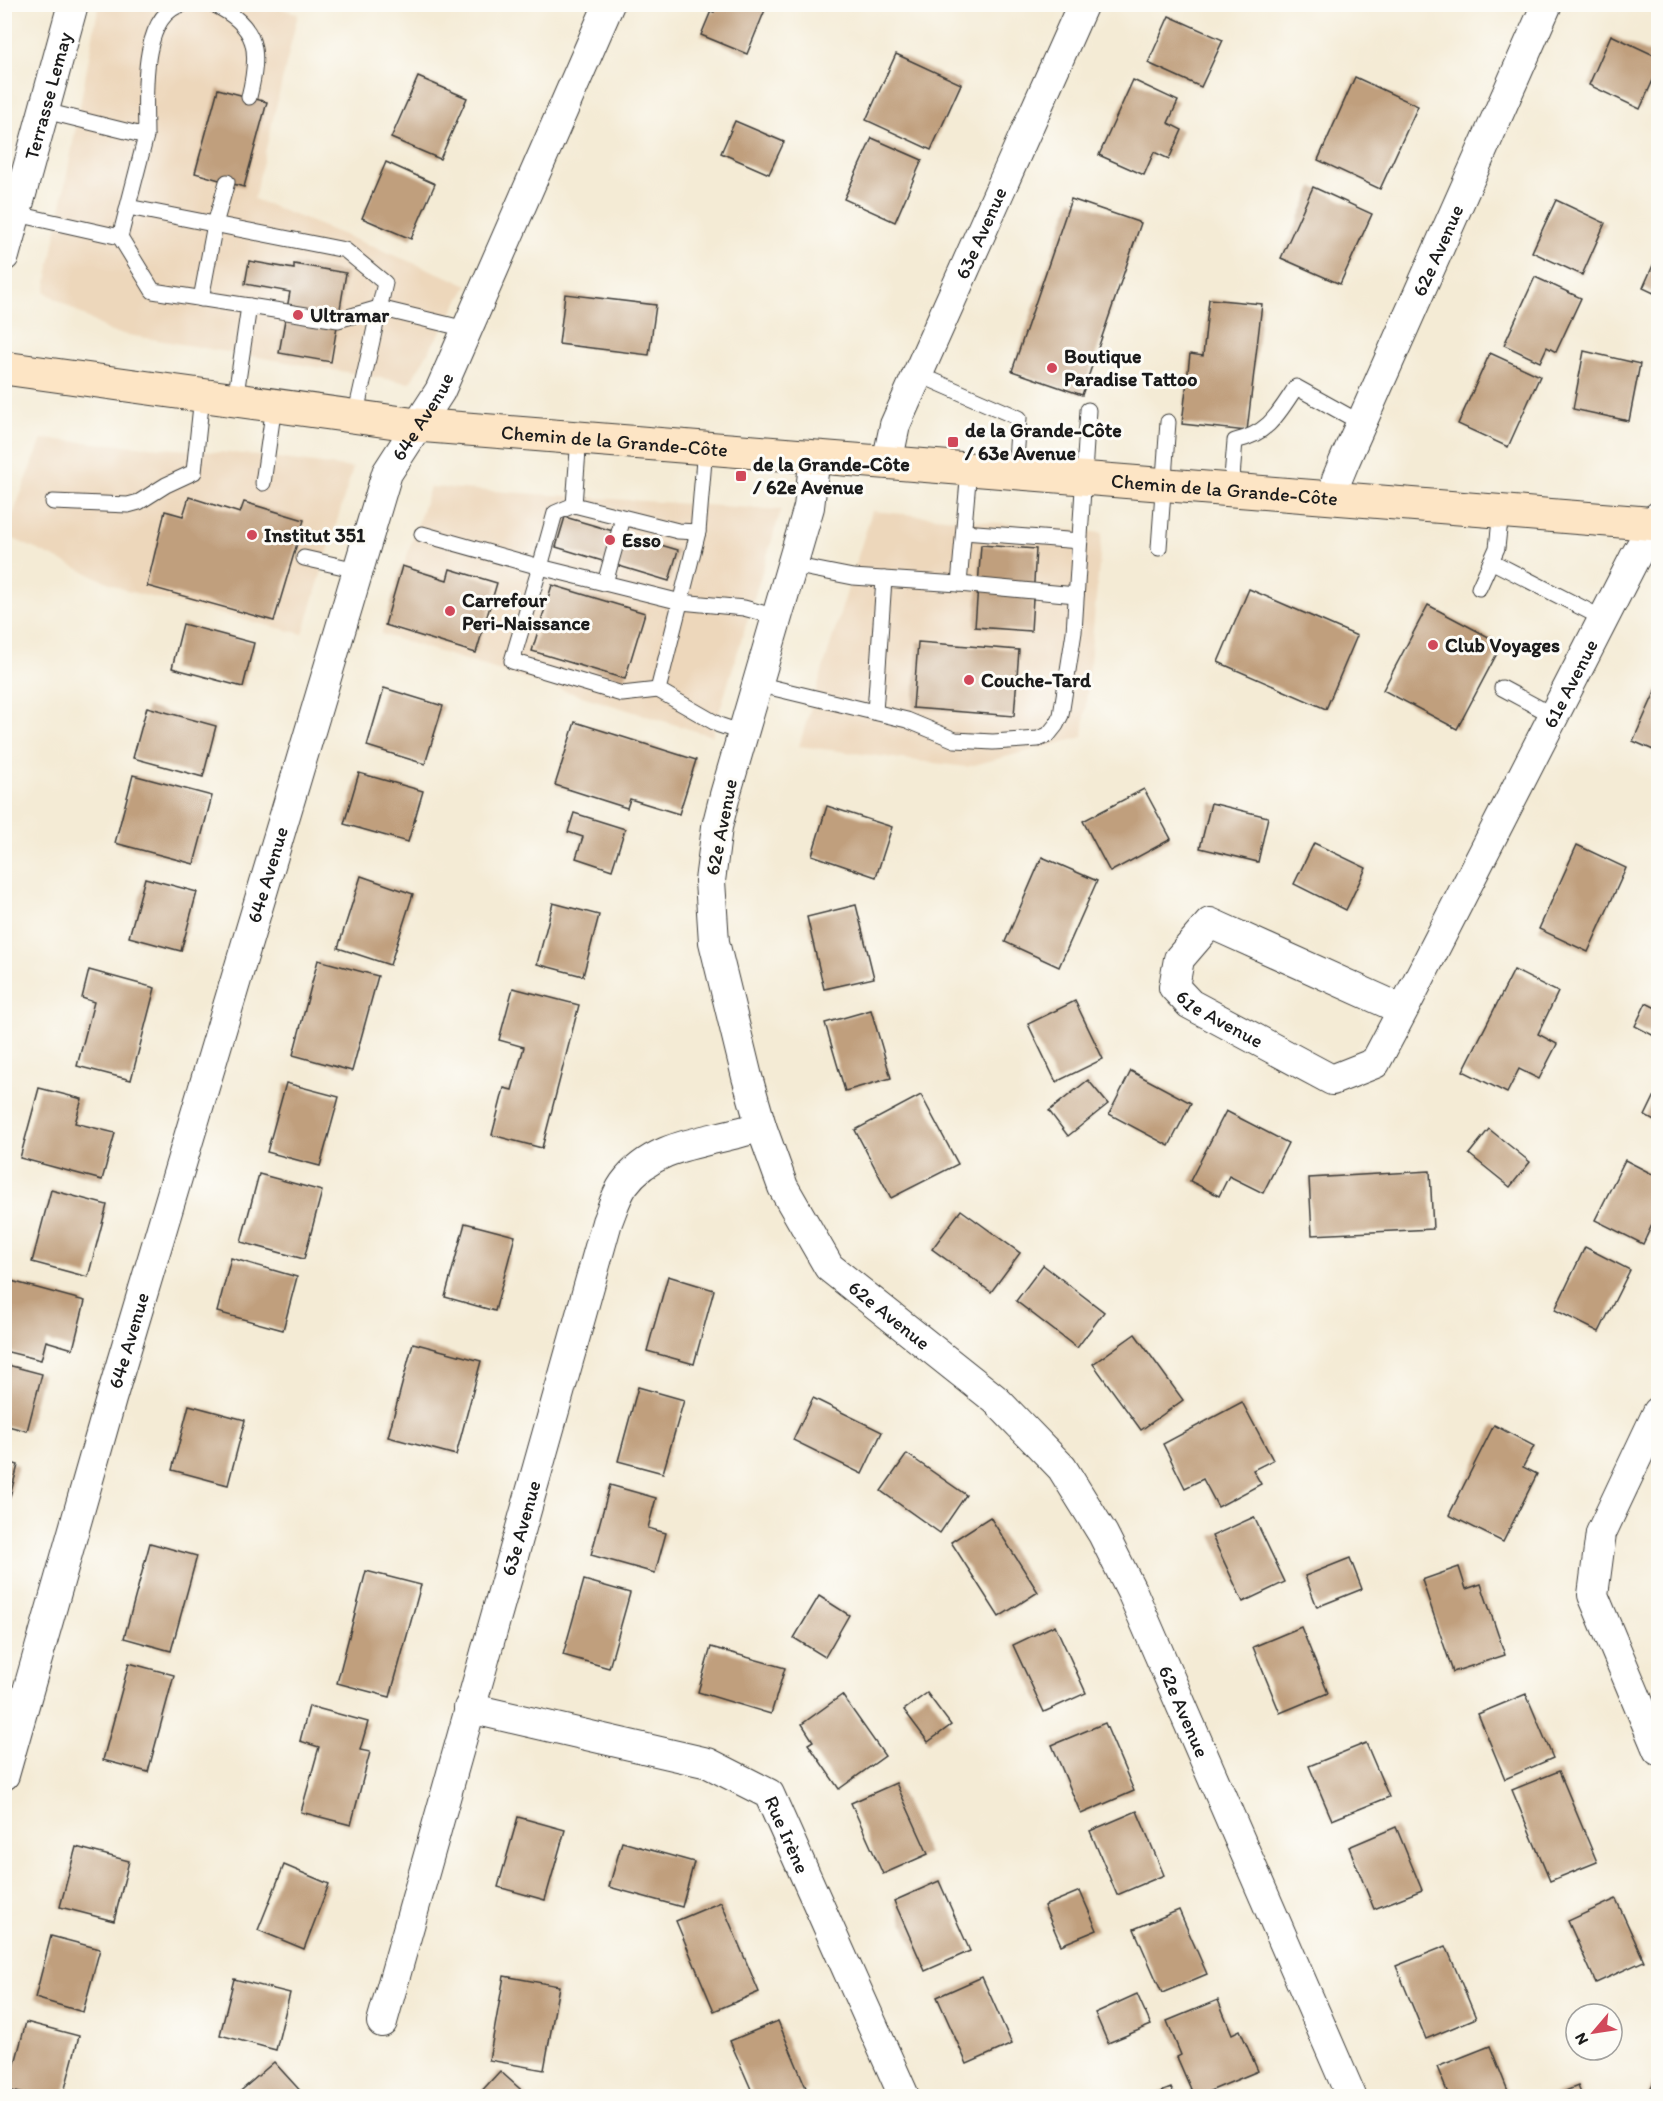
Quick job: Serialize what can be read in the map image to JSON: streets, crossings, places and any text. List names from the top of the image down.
{
  "streets": {
    "main road": ["Chemin de la Grande-Côte"],
    "street": [
      "Terrasse Lemay",
      "63e Avenue",
      "62e Avenue",
      "64e Avenue",
      "61e Avenue",
      "Rue Irène"
    ]
  },
  "crossings": [
    ["63e Avenue", "62e Avenue"],
    ["63e Avenue", "Chemin de la Grande-Côte"],
    ["63e Avenue", "Rue Irène"],
    ["62e Avenue", "Chemin de la Grande-Côte"],
    ["64e Avenue", "Chemin de la Grande-Côte"],
    ["Chemin de la Grande-Côte", "61e Avenue"]
  ],
  "places": {
    "other": [
      "Ultramar",
      "Boutique Paradise Tattoo",
      "Institut 351",
      "Esso",
      "Carrefour Peri-Naissance",
      "Club Voyages",
      "Couche-Tard"
    ],
    "transit": ["de la Grande-Côte / 63e Avenue", "de la Grande-Côte / 62e Avenue"]
  },
  "north": "bottom left"
}
